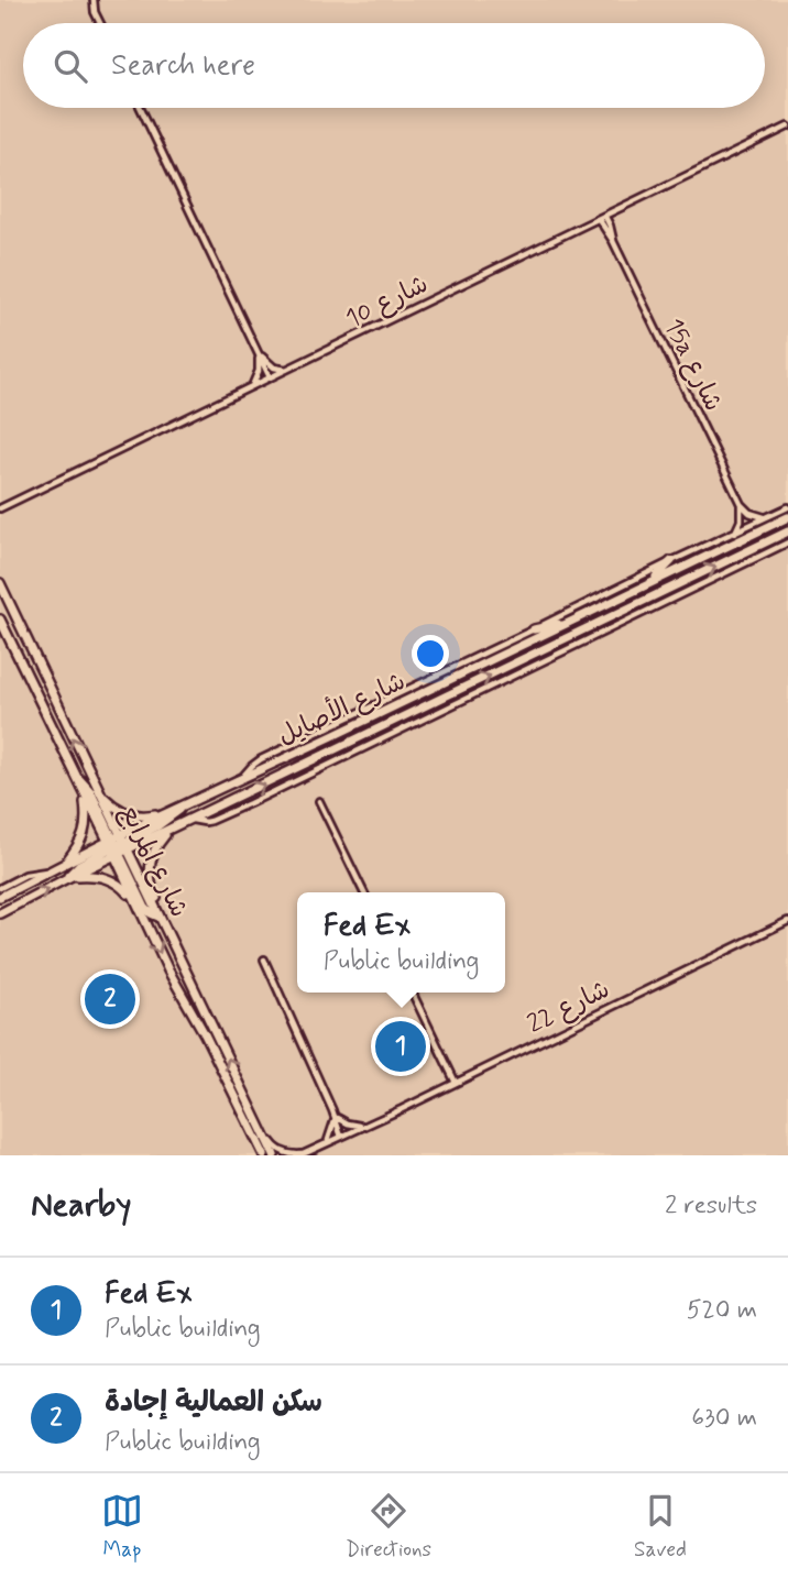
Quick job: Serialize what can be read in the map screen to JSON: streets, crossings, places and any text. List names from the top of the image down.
{
  "streets": {
    "main road": ["شارع الأصايل", "شارع المرابع"],
    "street": ["شارع 10", "15a شارع", "شارع 22"]
  },
  "crossings": [
    ["شارع 10", "15a شارع"],
    ["شارع الأصايل", "شارع المرابع"],
    ["شارع المرابع", "شارع 22"]
  ],
  "page": {
    "search": "Search here",
    "popup": ["Fed Ex", "Public building"],
    "pins": ["2", "1"],
    "heading": ["Nearby", "2 results"],
    "list": [
      {
        "mark": "1",
        "name": "Fed Ex",
        "note": "Public building",
        "value": "520 m"
      },
      {
        "mark": "2",
        "name": "سكن العمالية إجادة",
        "note": "Public building",
        "value": "630 m"
      }
    ],
    "nav": ["Map", "Directions", "Saved"]
  }
}
